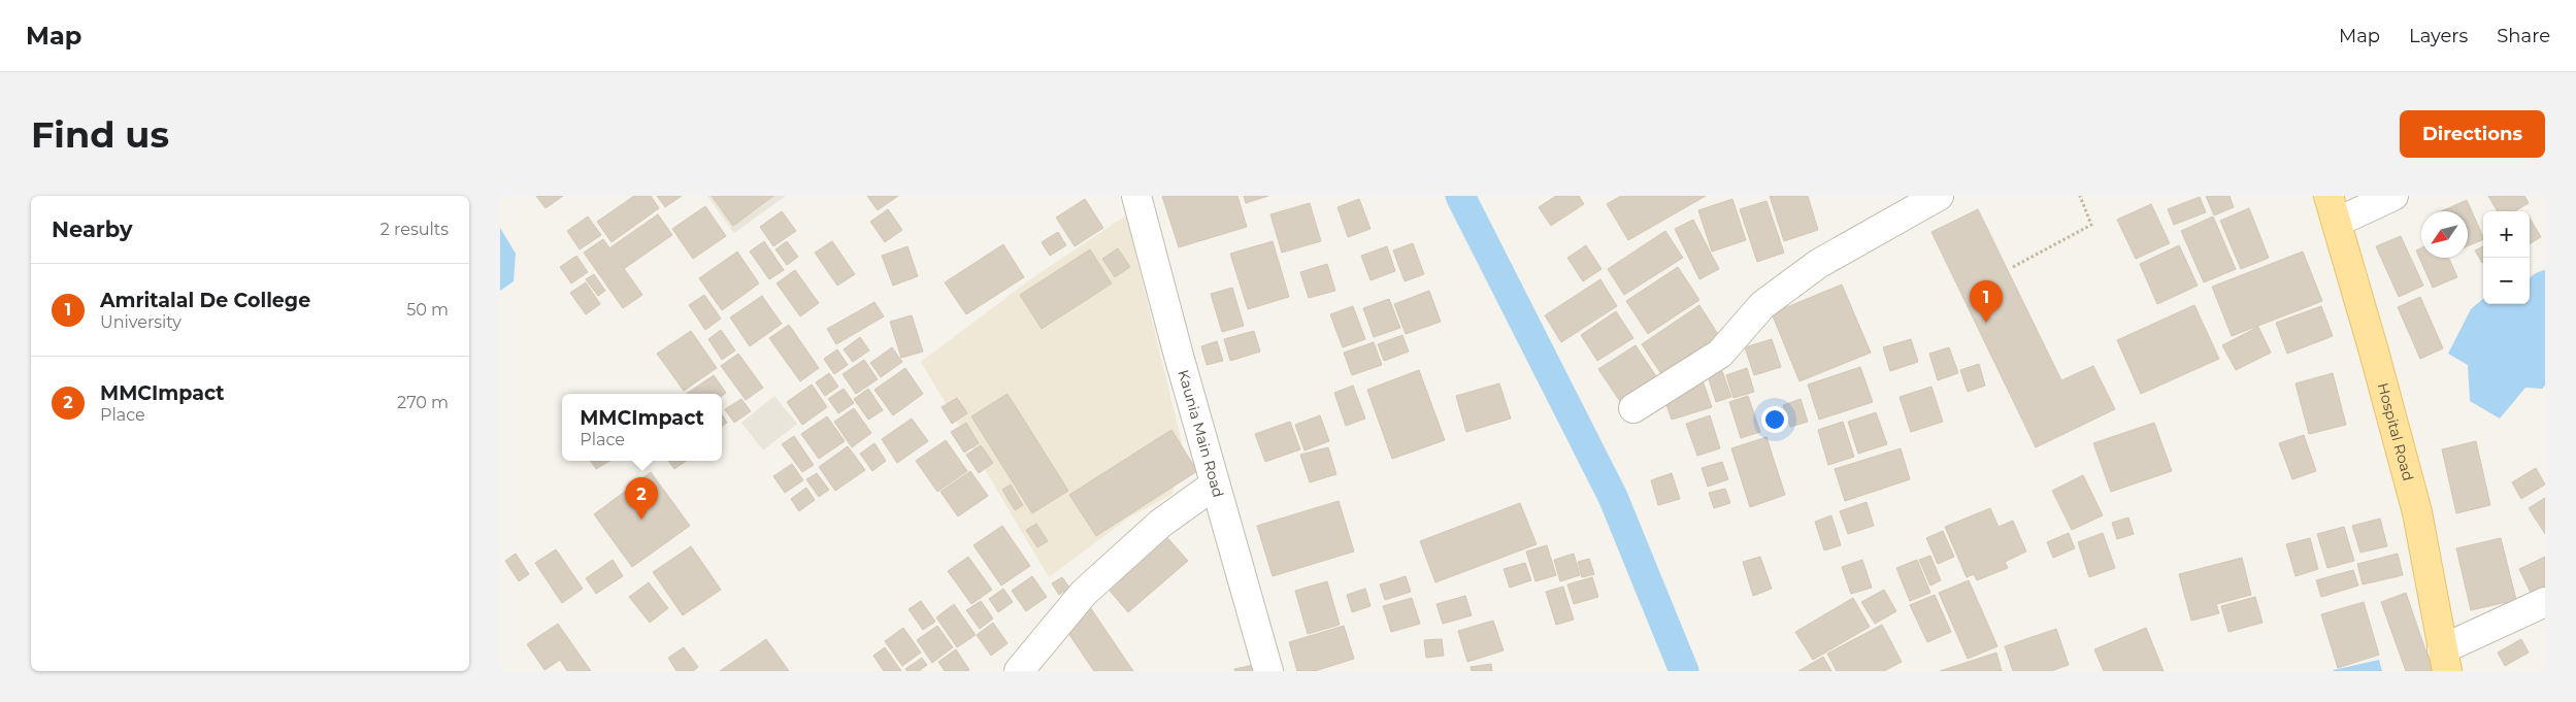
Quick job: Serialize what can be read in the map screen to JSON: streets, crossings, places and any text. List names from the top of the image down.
{
  "streets": {
    "main road": ["Hospital Road"],
    "street": ["Kaunia Main Road"]
  },
  "north": "bottom left",
  "page": {
    "header": "Map",
    "nav": ["Map", "Layers", "Share"],
    "buttons": "Directions",
    "title": "Find us",
    "heading": ["Nearby", "2 results"],
    "map_buttons": ["+", "−"],
    "list": [
      {
        "mark": "1",
        "name": "Amritalal De College",
        "note": "University",
        "value": "50 m"
      },
      {
        "mark": "2",
        "name": "MMCImpact",
        "note": "Place",
        "value": "270 m"
      }
    ],
    "pins": ["1", "2"],
    "popup": ["MMCImpact", "Place"]
  }
}
